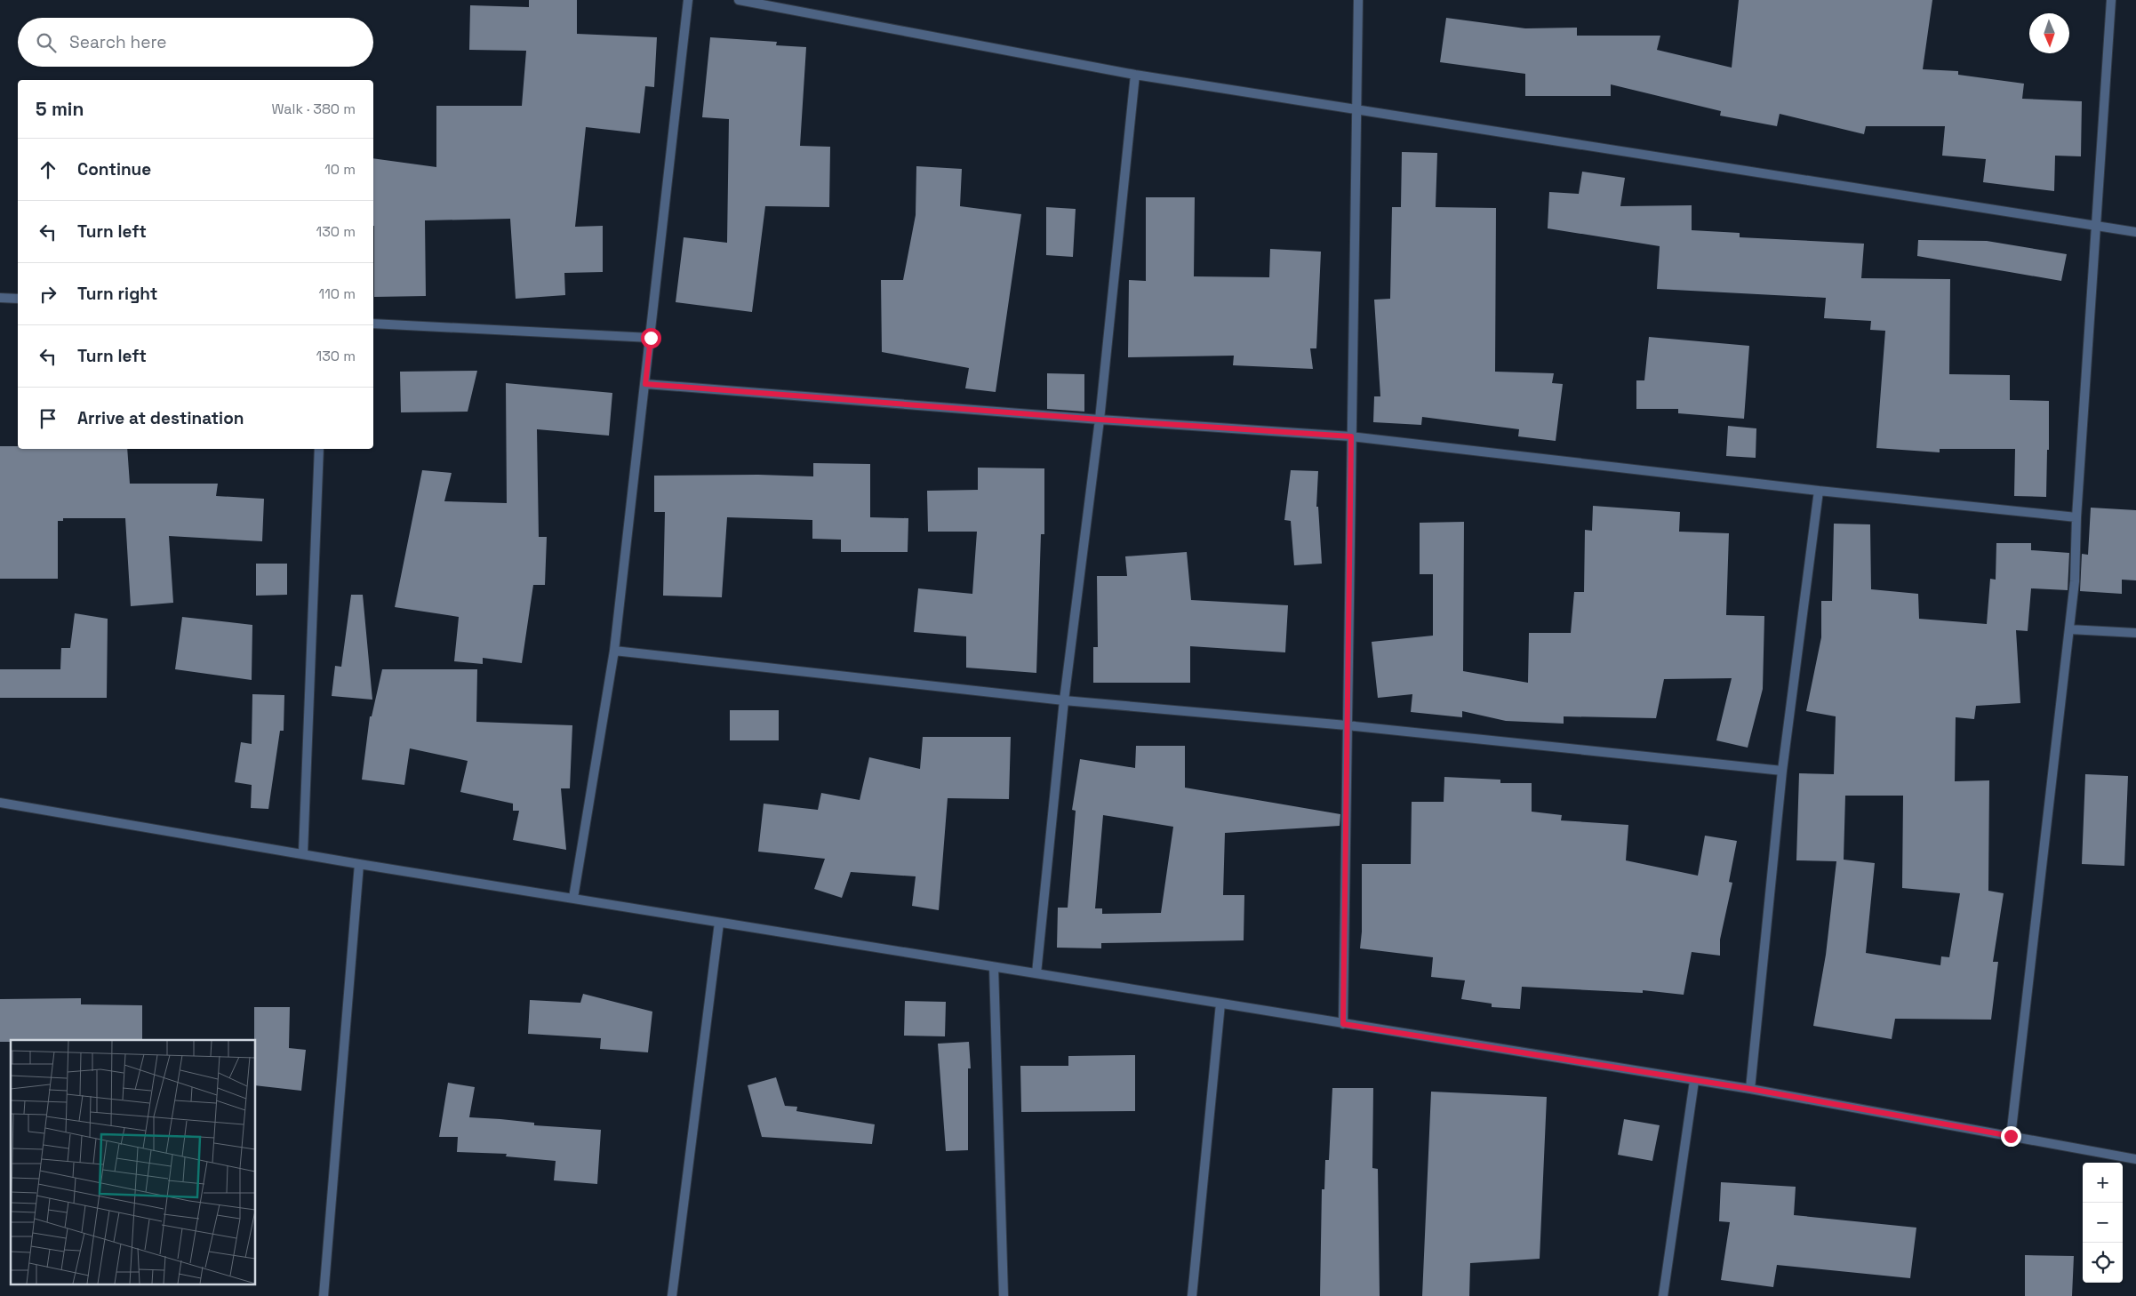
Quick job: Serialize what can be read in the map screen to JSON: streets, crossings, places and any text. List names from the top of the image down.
{
  "north": "bottom",
  "page": {
    "search": "Search here",
    "heading": ["5 min", "Walk · 380 m"],
    "list": [
      ["Continue", "10 m"],
      ["Turn left", "130 m"],
      ["Turn right", "110 m"],
      ["Turn left", "130 m"],
      "Arrive at destination"
    ],
    "map_buttons": ["+", "−"]
  }
}
